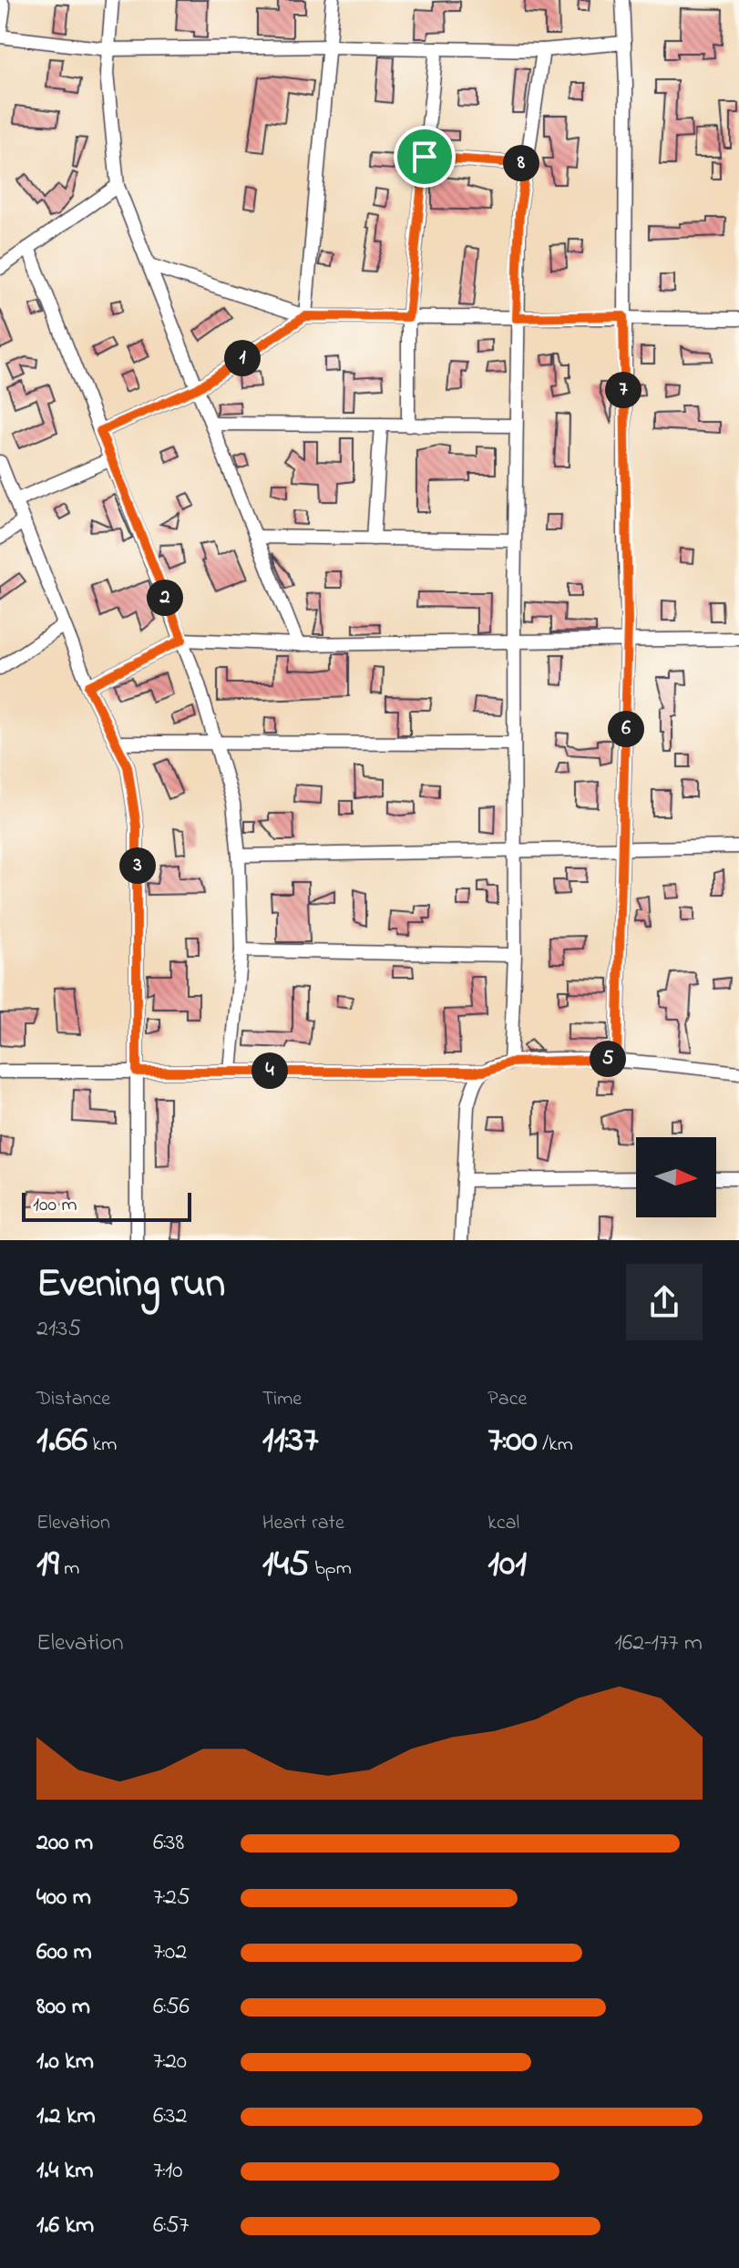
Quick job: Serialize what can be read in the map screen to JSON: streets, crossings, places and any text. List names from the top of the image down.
{
  "scale_bar": "100 m",
  "north": "right",
  "page": {
    "pins": [
      "8",
      "1",
      "7",
      "2",
      "6",
      "3",
      "5",
      "4"
    ],
    "scale": "100 m",
    "heading": ["Evening run", "21:35"],
    "stats": [
      ["Distance", "1.66 km"],
      ["Time", "11:37"],
      ["Pace", "7:00 /km"],
      ["Elevation", "19 m"],
      ["Heart rate", "145 bpm"],
      ["kcal", "101"]
    ],
    "chart": ["Elevation", "162–177 m"],
    "list": [
      {
        "name": "200 m",
        "note": "6:38"
      },
      {
        "name": "400 m",
        "note": "7:25"
      },
      {
        "name": "600 m",
        "note": "7:02"
      },
      {
        "name": "800 m",
        "note": "6:56"
      },
      {
        "name": "1.0 km",
        "note": "7:20"
      },
      {
        "name": "1.2 km",
        "note": "6:32"
      },
      {
        "name": "1.4 km",
        "note": "7:10"
      },
      {
        "name": "1.6 km",
        "note": "6:57"
      }
    ]
  }
}
